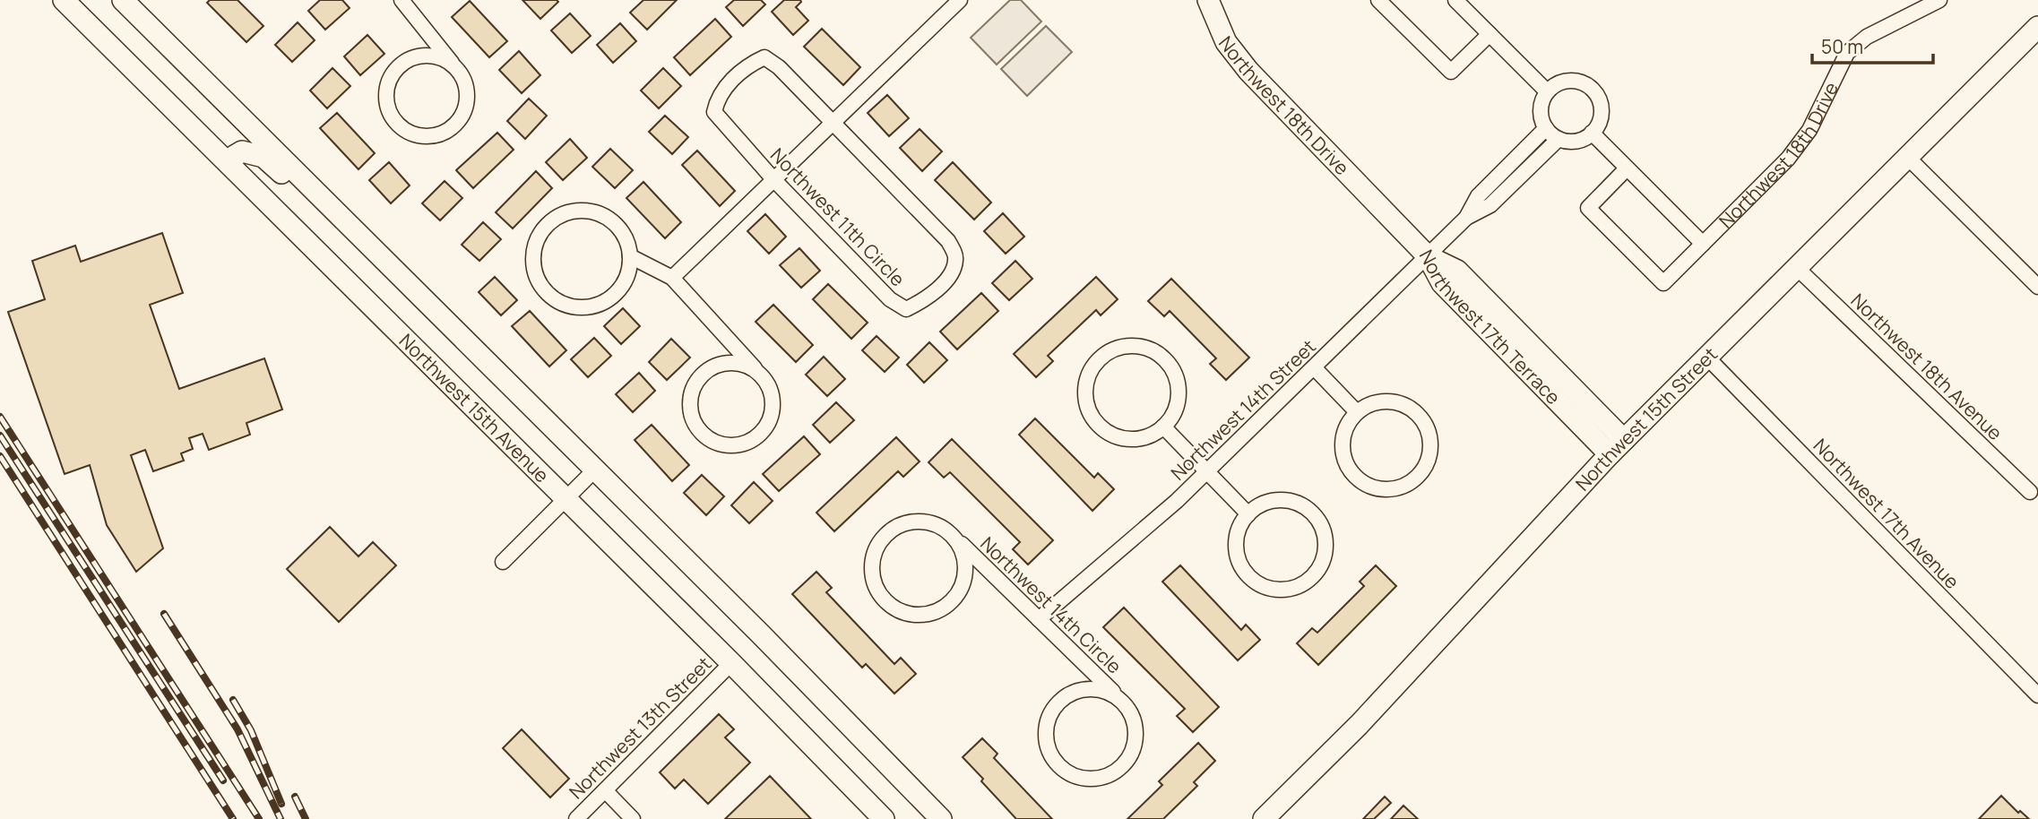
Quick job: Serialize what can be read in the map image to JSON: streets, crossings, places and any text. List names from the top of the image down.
{
  "streets": {
    "street": [
      "Northwest 18th Drive",
      "Northwest 11th Circle",
      "Northwest 17th Terrace",
      "Northwest 18th Avenue",
      "Northwest 15th Avenue",
      "Northwest 14th Street",
      "Northwest 15th Street",
      "Northwest 17th Avenue",
      "Northwest 14th Circle",
      "Northwest 13th Street"
    ]
  },
  "crossings": [
    ["Northwest 18th Drive", "Northwest 17th Terrace"],
    ["Northwest 18th Drive", "Northwest 14th Street"],
    ["Northwest 17th Terrace", "Northwest 14th Street"],
    ["Northwest 17th Terrace", "Northwest 15th Street"],
    ["Northwest 18th Avenue", "Northwest 15th Street"],
    ["Northwest 15th Avenue", "Northwest 13th Street"],
    ["Northwest 14th Street", "Northwest 14th Circle"],
    ["Northwest 15th Street", "Northwest 17th Avenue"]
  ],
  "scale_bar": "50 m"
}
